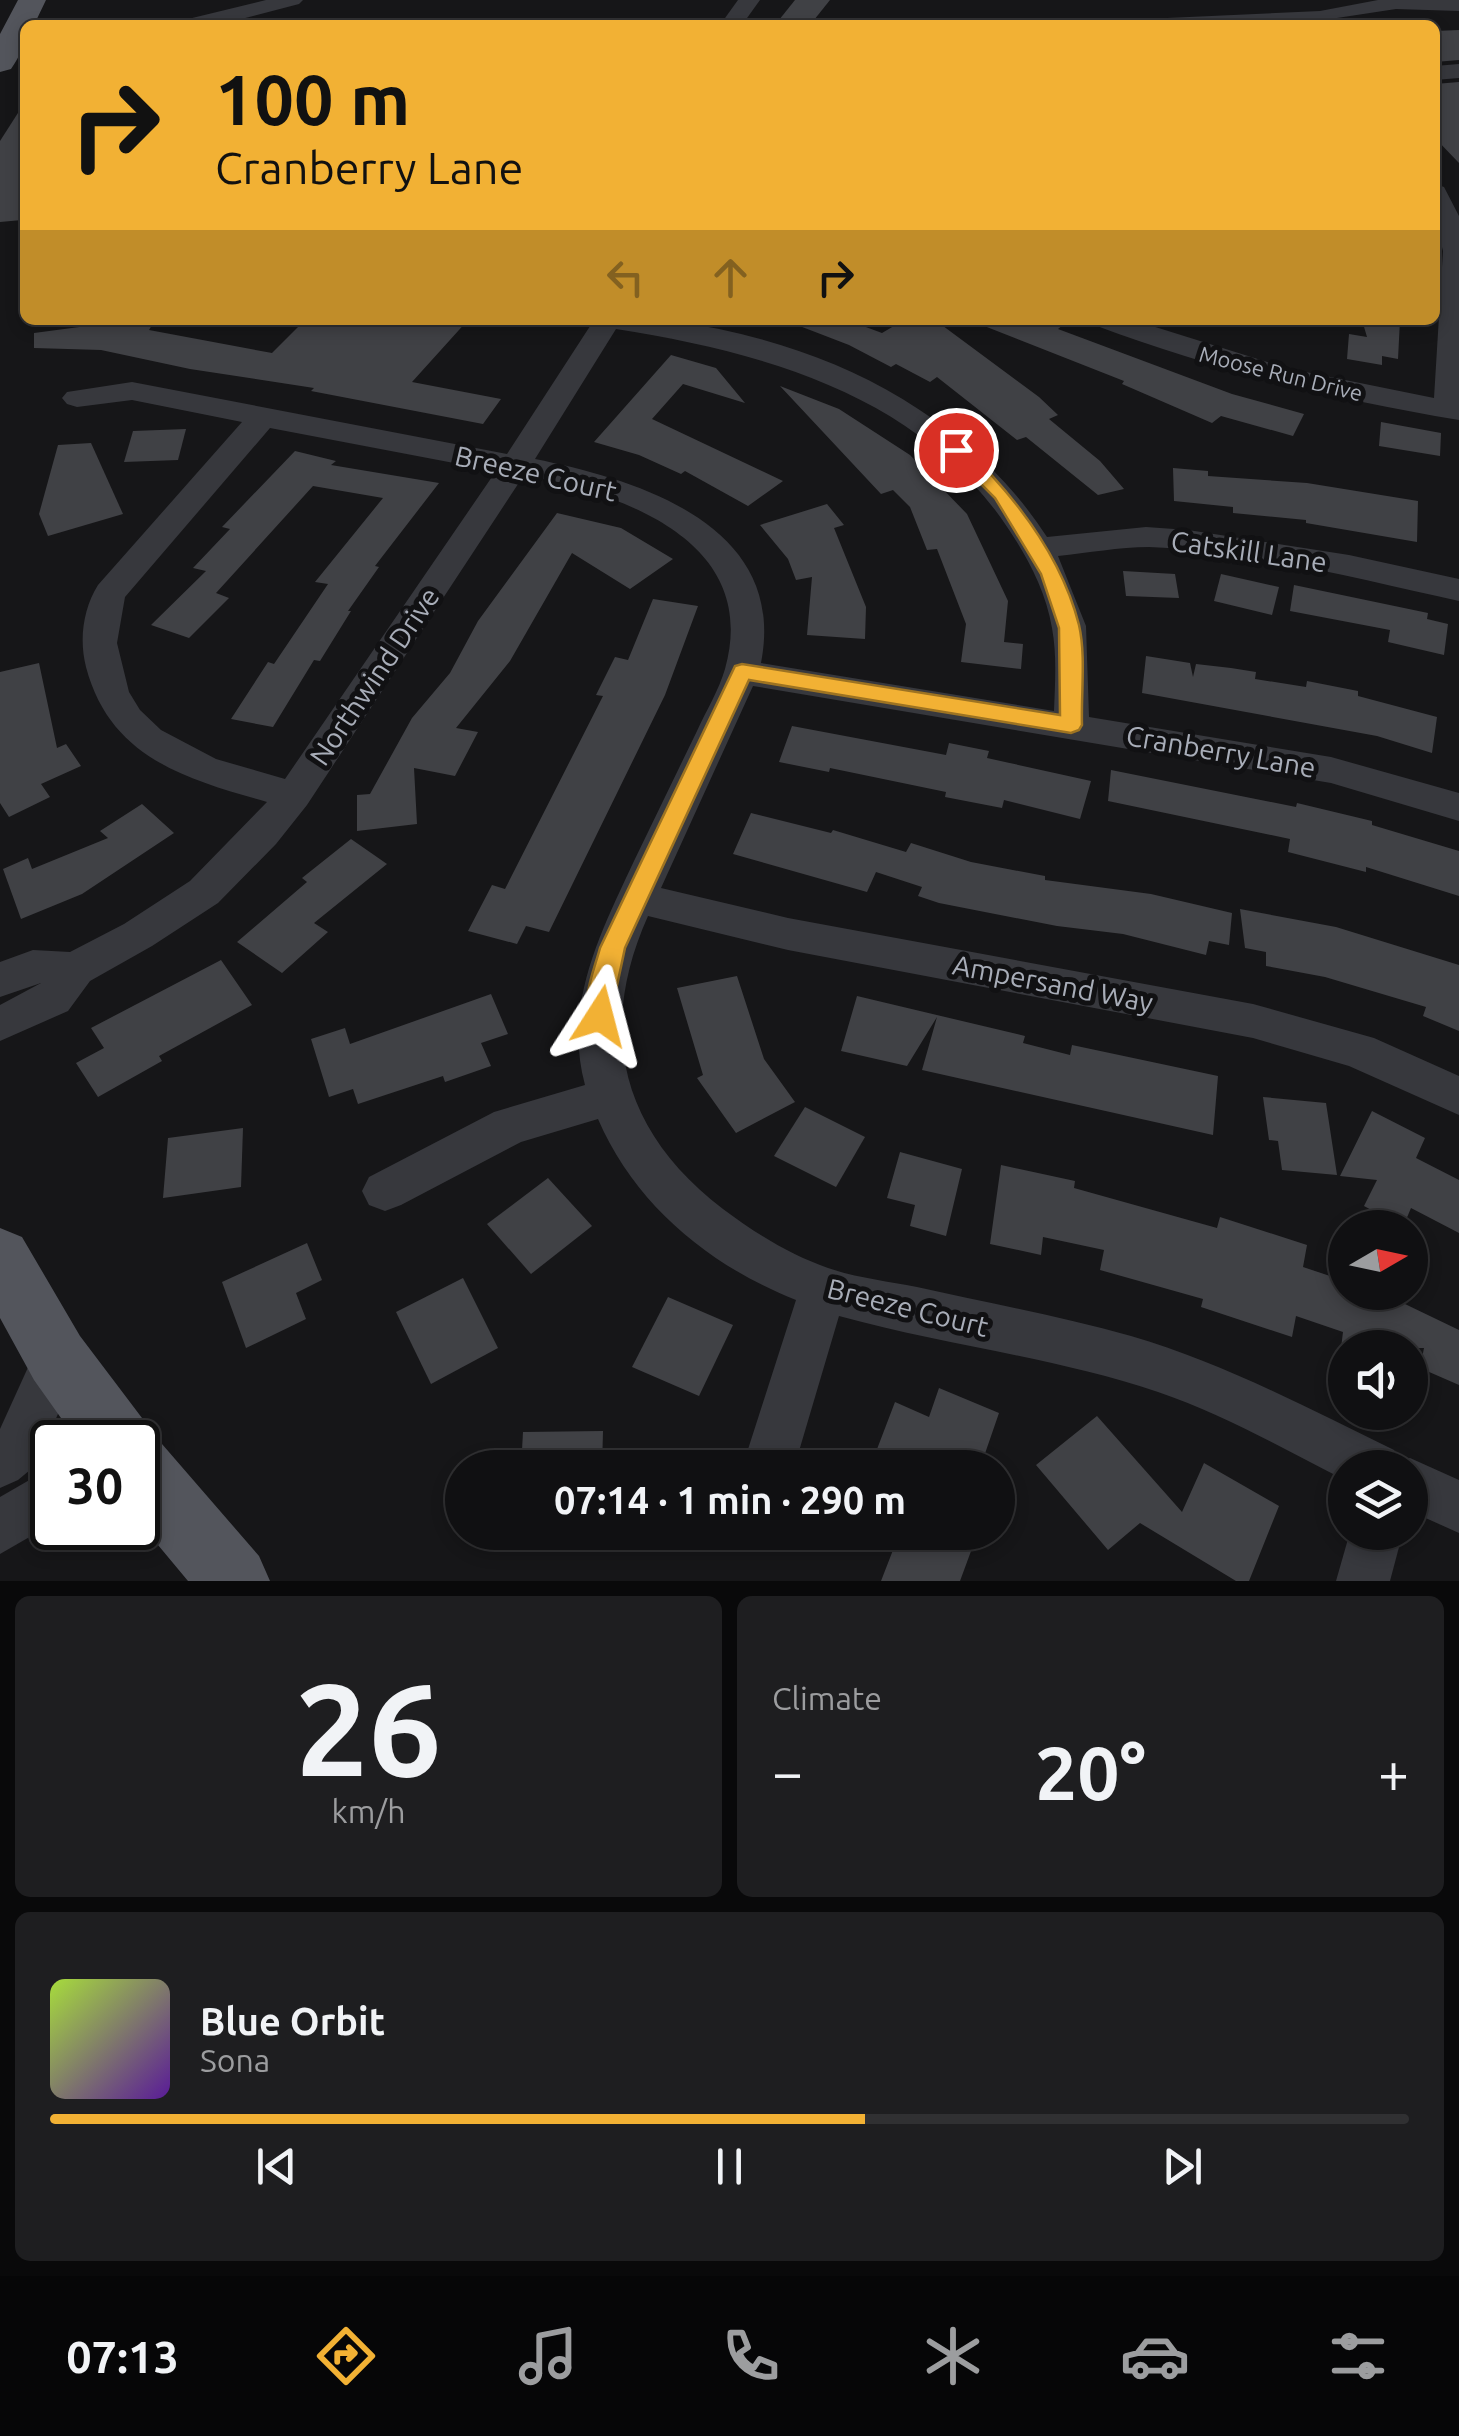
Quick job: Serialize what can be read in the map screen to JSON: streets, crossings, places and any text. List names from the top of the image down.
{
  "streets": {
    "street": [
      "Moose Run Drive",
      "Breeze Court",
      "Catskill Lane",
      "Northwind Drive",
      "Cranberry Lane",
      "Ampersand Way"
    ]
  },
  "crossings": [
    ["Breeze Court", "Northwind Drive"],
    ["Breeze Court", "Cranberry Lane"],
    ["Breeze Court", "Ampersand Way"]
  ],
  "north": "right",
  "page": {
    "turn": ["100 m", "Cranberry Lane"],
    "limit": "30",
    "trip": "07:14 · 1 min · 290 m",
    "tile": [
      ["26", "km/h"],
      "Climate"
    ],
    "heat": ["−", "20°", "+"],
    "song": ["Blue Orbit", "Sona"],
    "tabs": "07:13"
  }
}
